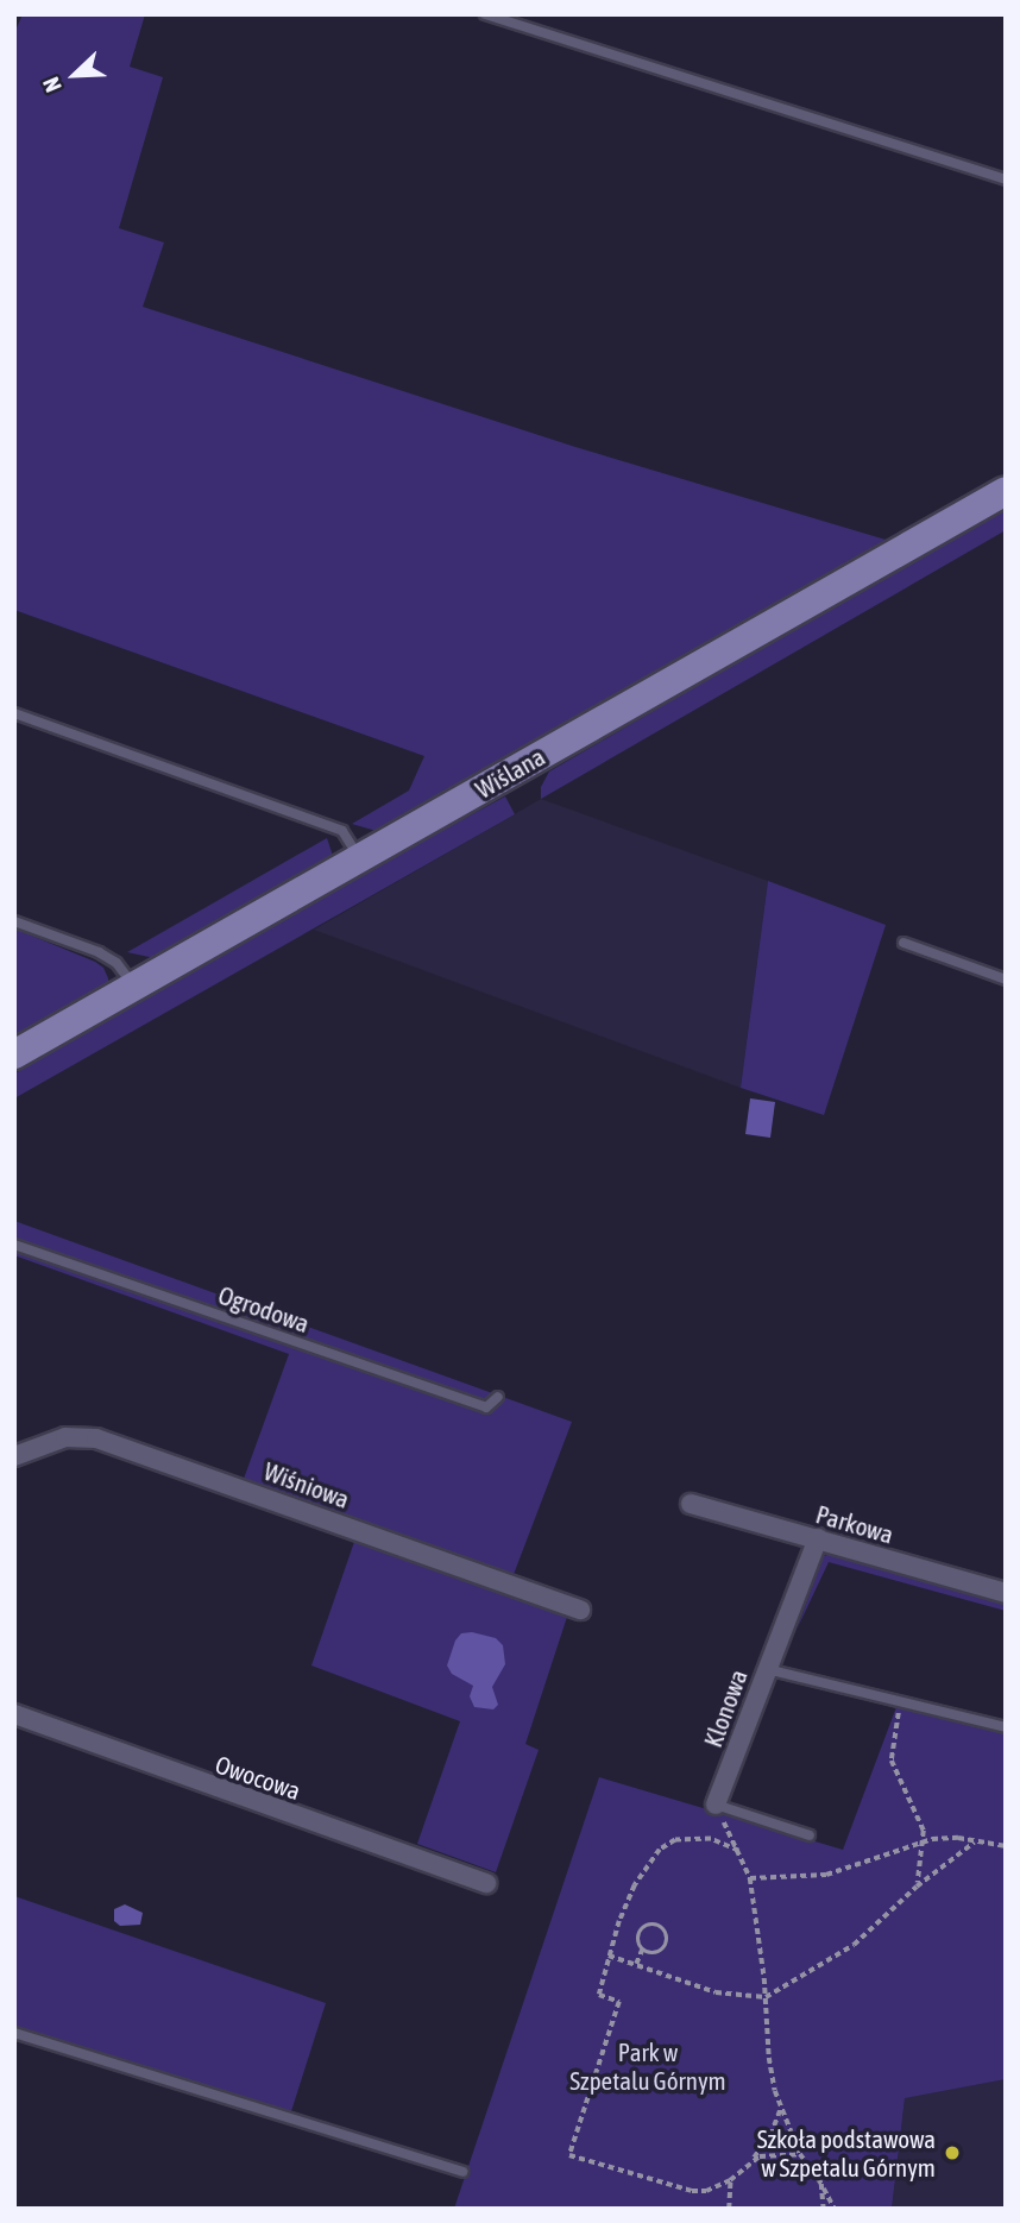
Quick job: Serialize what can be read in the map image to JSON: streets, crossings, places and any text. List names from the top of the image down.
{
  "streets": {
    "main road": ["Wiślana"],
    "street": [
      "Wiśniowa",
      "Parkowa",
      "Klonowa",
      "Owocowa"
    ],
    "lane": ["Ogrodowa"]
  },
  "crossings": [
    ["Parkowa", "Klonowa"]
  ],
  "parks": ["Park w Szpetalu Górnym"],
  "places": ["Szkoła podstawowa w Szpetalu Górnym"],
  "north": "bottom left"
}
